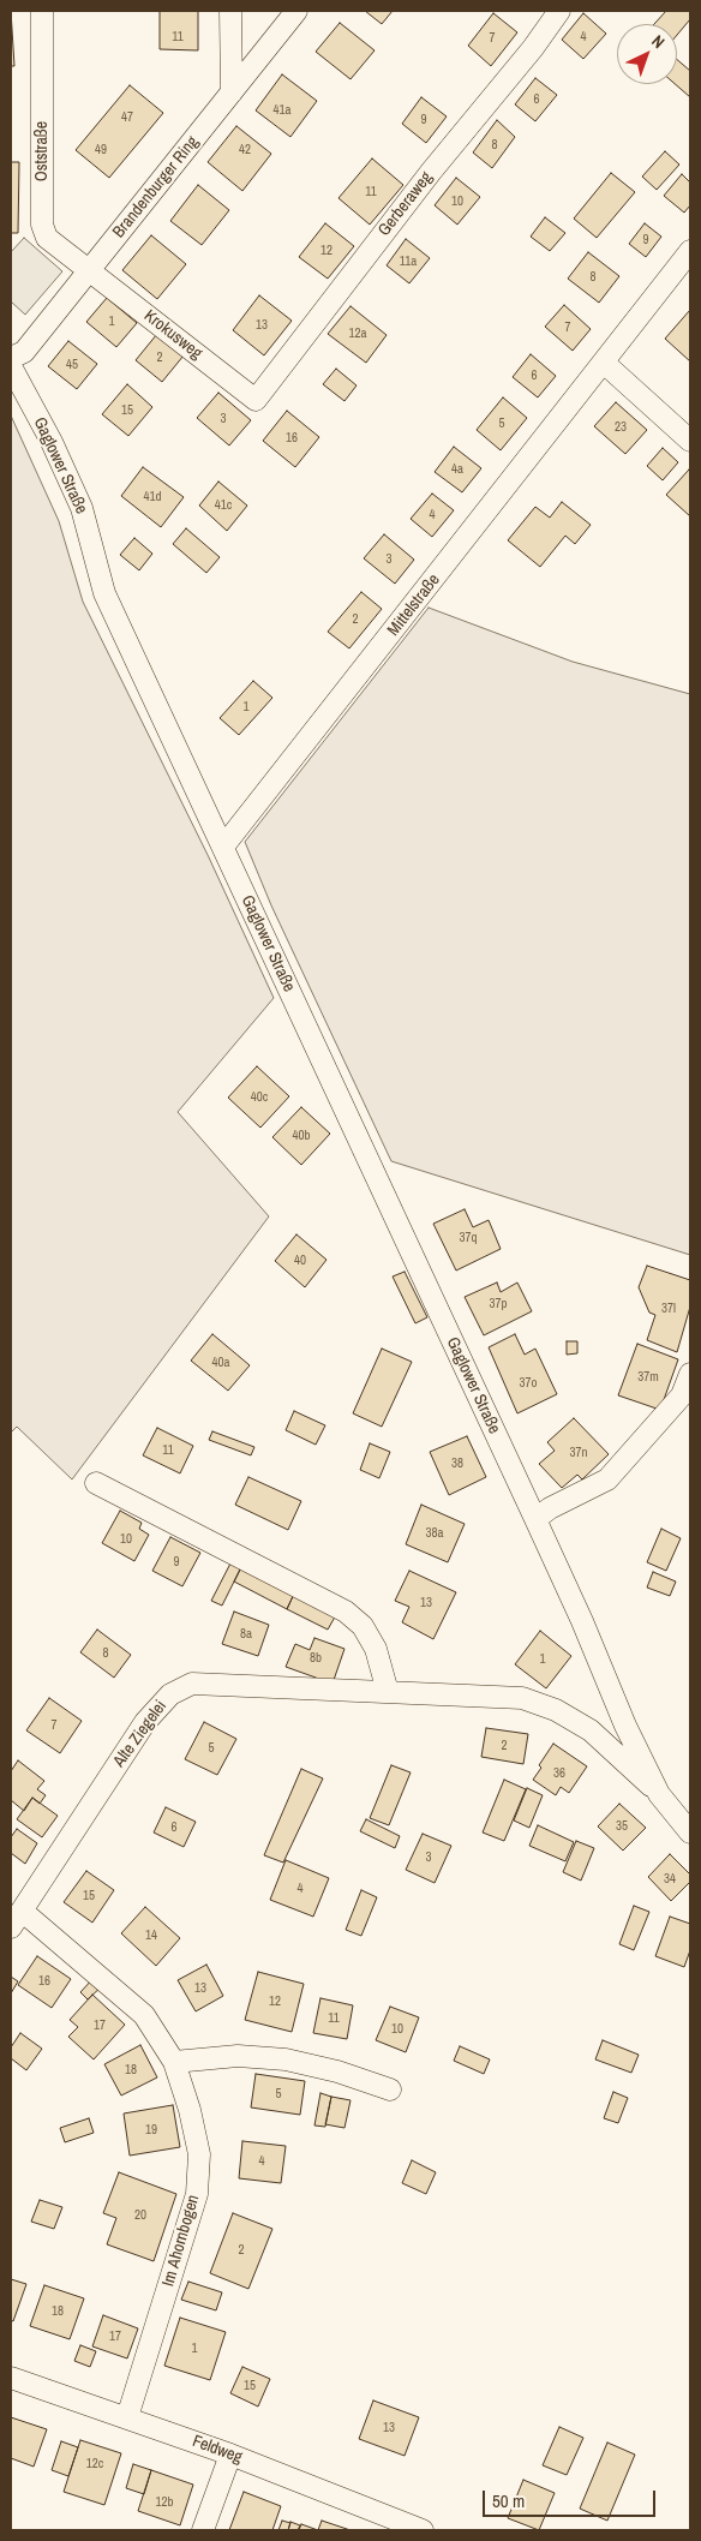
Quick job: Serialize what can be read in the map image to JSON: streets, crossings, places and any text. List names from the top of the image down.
{
  "streets": {
    "street": [
      "Oststraße",
      "Brandenburger Ring",
      "Gerberaweg",
      "Krokusweg",
      "Gaglower Straße",
      "Mittelstraße",
      "Alte Ziegelei",
      "Im Ahornbogen",
      "Feldweg"
    ]
  },
  "crossings": [
    ["Oststraße", "Brandenburger Ring"],
    ["Oststraße", "Krokusweg"],
    ["Brandenburger Ring", "Krokusweg"],
    ["Gerberaweg", "Krokusweg"],
    ["Gaglower Straße", "Mittelstraße"],
    ["Gaglower Straße", "Alte Ziegelei"],
    ["Alte Ziegelei", "Im Ahornbogen"],
    ["Im Ahornbogen", "Feldweg"]
  ],
  "house_numbers": [
    "11",
    "4",
    "7",
    "6",
    "41a",
    "47",
    "9",
    "8",
    "49",
    "42",
    "11",
    "10",
    "9",
    "12",
    "11a",
    "8",
    "1",
    "13",
    "7",
    "12a",
    "2",
    "45",
    "6",
    "15",
    "3",
    "5",
    "23",
    "16",
    "4a",
    "41d",
    "41c",
    "4",
    "3",
    "2",
    "1",
    "40c",
    "40b",
    "37q",
    "40",
    "37p",
    "37l",
    "40a",
    "37m",
    "37o",
    "11",
    "37n",
    "38",
    "38a",
    "10",
    "9",
    "13",
    "8a",
    "8",
    "8b",
    "1",
    "7",
    "2",
    "5",
    "36",
    "35",
    "6",
    "3",
    "34",
    "4",
    "15",
    "14",
    "16",
    "13",
    "12",
    "11",
    "17",
    "10",
    "18",
    "5",
    "19",
    "4",
    "20",
    "2",
    "18",
    "17",
    "1",
    "15",
    "13",
    "12c",
    "12b"
  ],
  "scale_bar": "50 m",
  "north": "top right"
}
